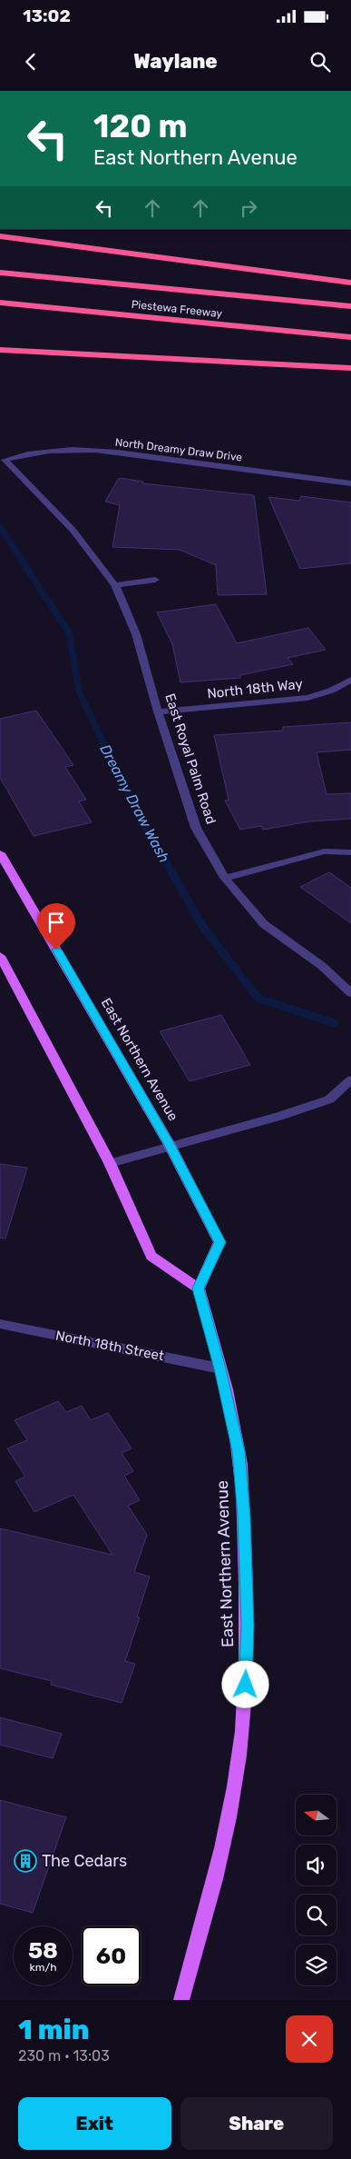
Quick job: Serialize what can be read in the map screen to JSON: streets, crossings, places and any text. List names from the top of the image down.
{
  "streets": {
    "highway": ["Piestewa Freeway"],
    "main road": ["East Northern Avenue"],
    "street": [
      "North Dreamy Draw Drive",
      "North 18th Way",
      "East Royal Palm Road",
      "North 18th Street"
    ]
  },
  "crossings": [
    ["North Dreamy Draw Drive", "East Royal Palm Road"],
    ["North 18th Way", "East Royal Palm Road"],
    ["East Northern Avenue", "North 18th Street"]
  ],
  "water": ["Dreamy Draw Wash"],
  "places": {
    "building": ["The Cedars"]
  },
  "north": "left",
  "page": {
    "status": "13:02",
    "header": "Waylane",
    "turn": ["120 m", "East Northern Avenue"],
    "speed": "58 km/h",
    "limit": "60",
    "heading": ["1 min", "230 m · 13:03"],
    "buttons": ["Exit", "Share"]
  }
}
